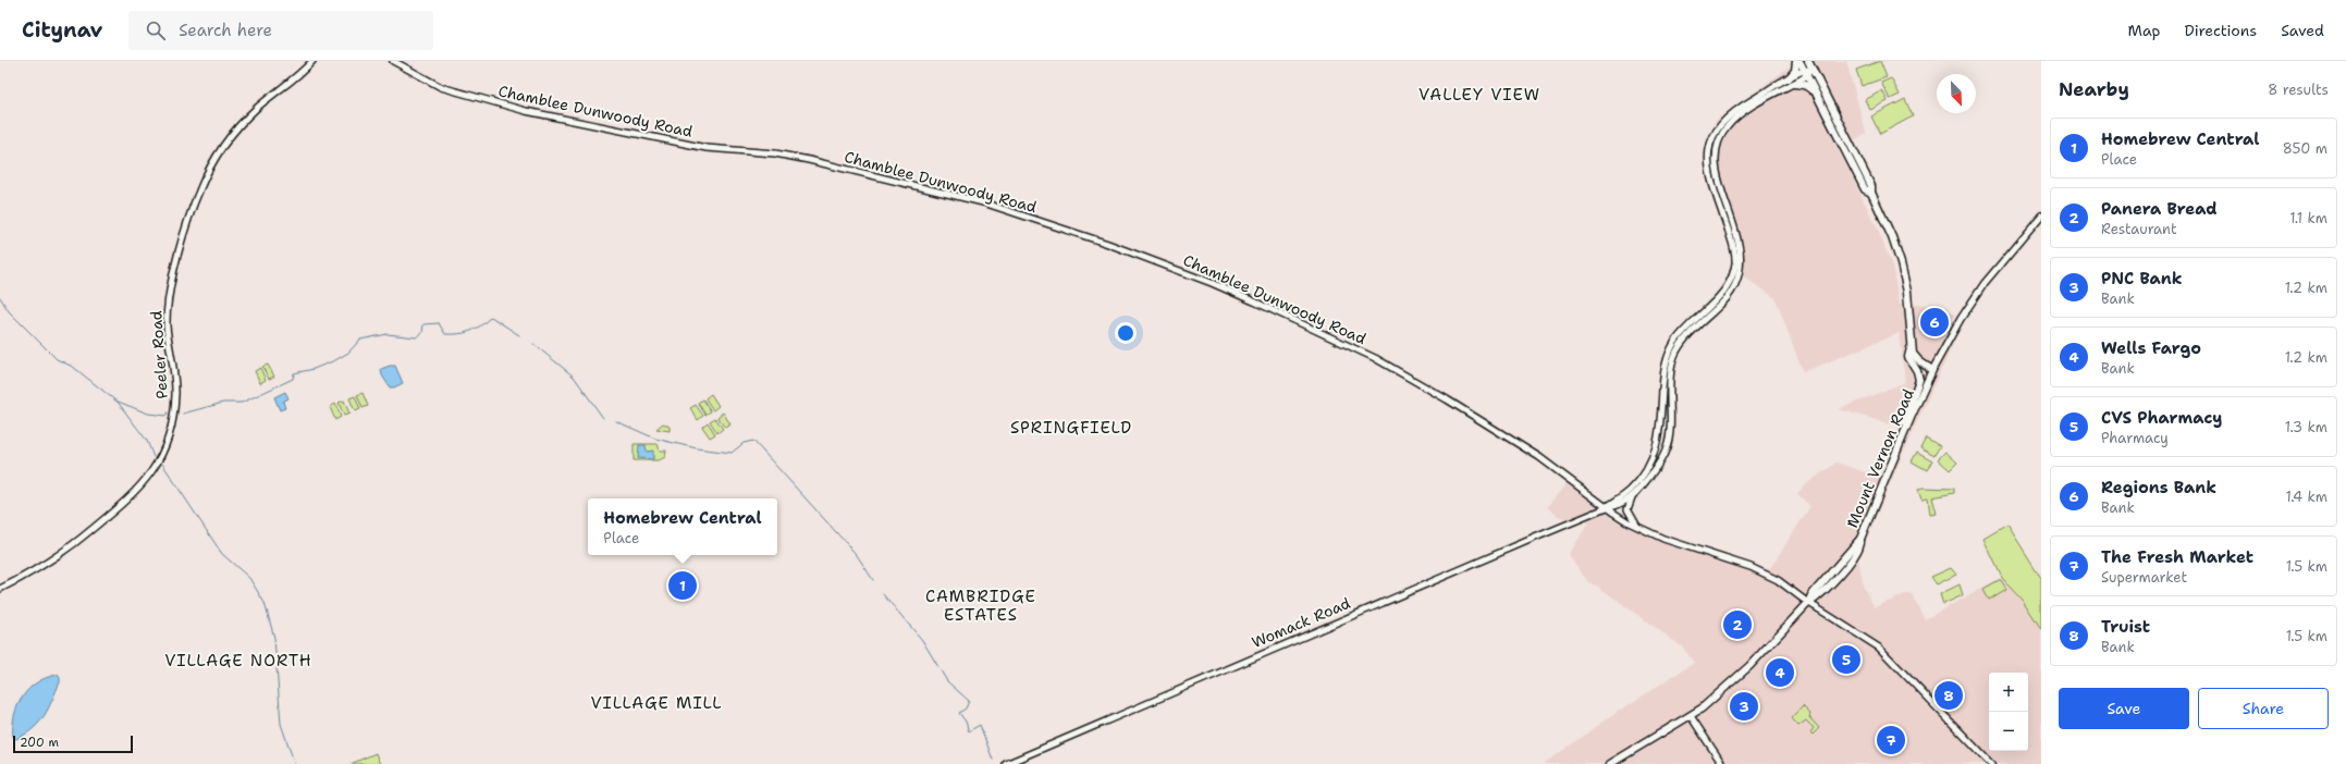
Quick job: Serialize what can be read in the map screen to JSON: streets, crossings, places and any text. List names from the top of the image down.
{
  "streets": {
    "main road": ["Mount Vernon Road"],
    "street": ["Chamblee Dunwoody Road", "Peeler Road", "Womack Road"]
  },
  "crossings": [
    ["Chamblee Dunwoody Road", "Mount Vernon Road"],
    ["Chamblee Dunwoody Road", "Womack Road"]
  ],
  "districts": [
    "VALLEY VIEW",
    "SPRINGFIELD",
    "CAMBRIDGE ESTATES",
    "VILLAGE NORTH",
    "VILLAGE MILL"
  ],
  "scale_bar": "200 m",
  "north": "bottom right",
  "page": {
    "header": "Citynav",
    "search": "Search here",
    "nav": ["Map", "Directions", "Saved"],
    "heading": ["Nearby", "8 results"],
    "list": [
      {
        "mark": "1",
        "name": "Homebrew Central",
        "note": "Place",
        "value": "850 m"
      },
      {
        "mark": "2",
        "name": "Panera Bread",
        "note": "Restaurant",
        "value": "1.1 km"
      },
      {
        "mark": "3",
        "name": "PNC Bank",
        "note": "Bank",
        "value": "1.2 km"
      },
      {
        "mark": "4",
        "name": "Wells Fargo",
        "note": "Bank",
        "value": "1.2 km"
      },
      {
        "mark": "5",
        "name": "CVS Pharmacy",
        "note": "Pharmacy",
        "value": "1.3 km"
      },
      {
        "mark": "6",
        "name": "Regions Bank",
        "note": "Bank",
        "value": "1.4 km"
      },
      {
        "mark": "7",
        "name": "The Fresh Market",
        "note": "Supermarket",
        "value": "1.5 km"
      },
      {
        "mark": "8",
        "name": "Truist",
        "note": "Bank",
        "value": "1.5 km"
      }
    ],
    "pins": [
      "6",
      "1",
      "2",
      "5",
      "4",
      "8",
      "3",
      "7"
    ],
    "popup": ["Homebrew Central", "Place"],
    "map_buttons": ["+", "−"],
    "buttons": ["Save", "Share"],
    "scale": "200 m"
  }
}
